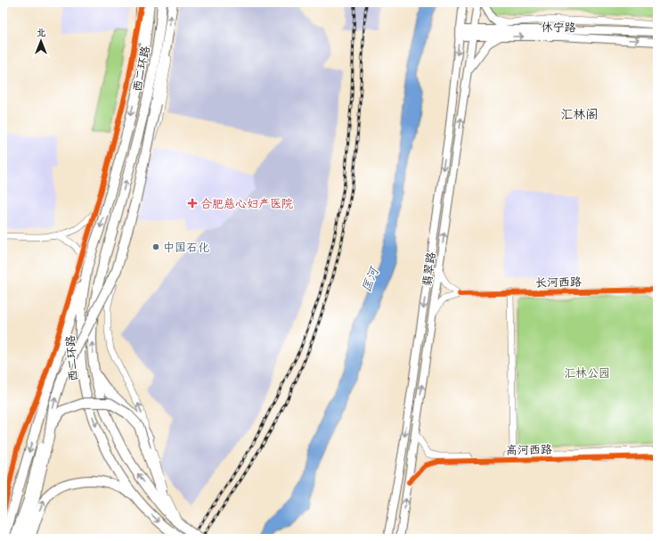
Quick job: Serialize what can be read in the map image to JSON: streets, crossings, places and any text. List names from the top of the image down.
{
  "streets": {
    "highway": ["西二环路"],
    "main road": ["休宁路", "翡翠路"],
    "street": ["长河西路", "高河西路"]
  },
  "crossings": [
    ["休宁路", "翡翠路"],
    ["翡翠路", "长河西路"],
    ["翡翠路", "高河西路"]
  ],
  "districts": ["汇林阁"],
  "water": ["匡河"],
  "parks": ["汇林公园"],
  "places": {
    "health": ["合肥慈心妇产医院"],
    "other": ["中国石化"]
  },
  "north": "top"
}
